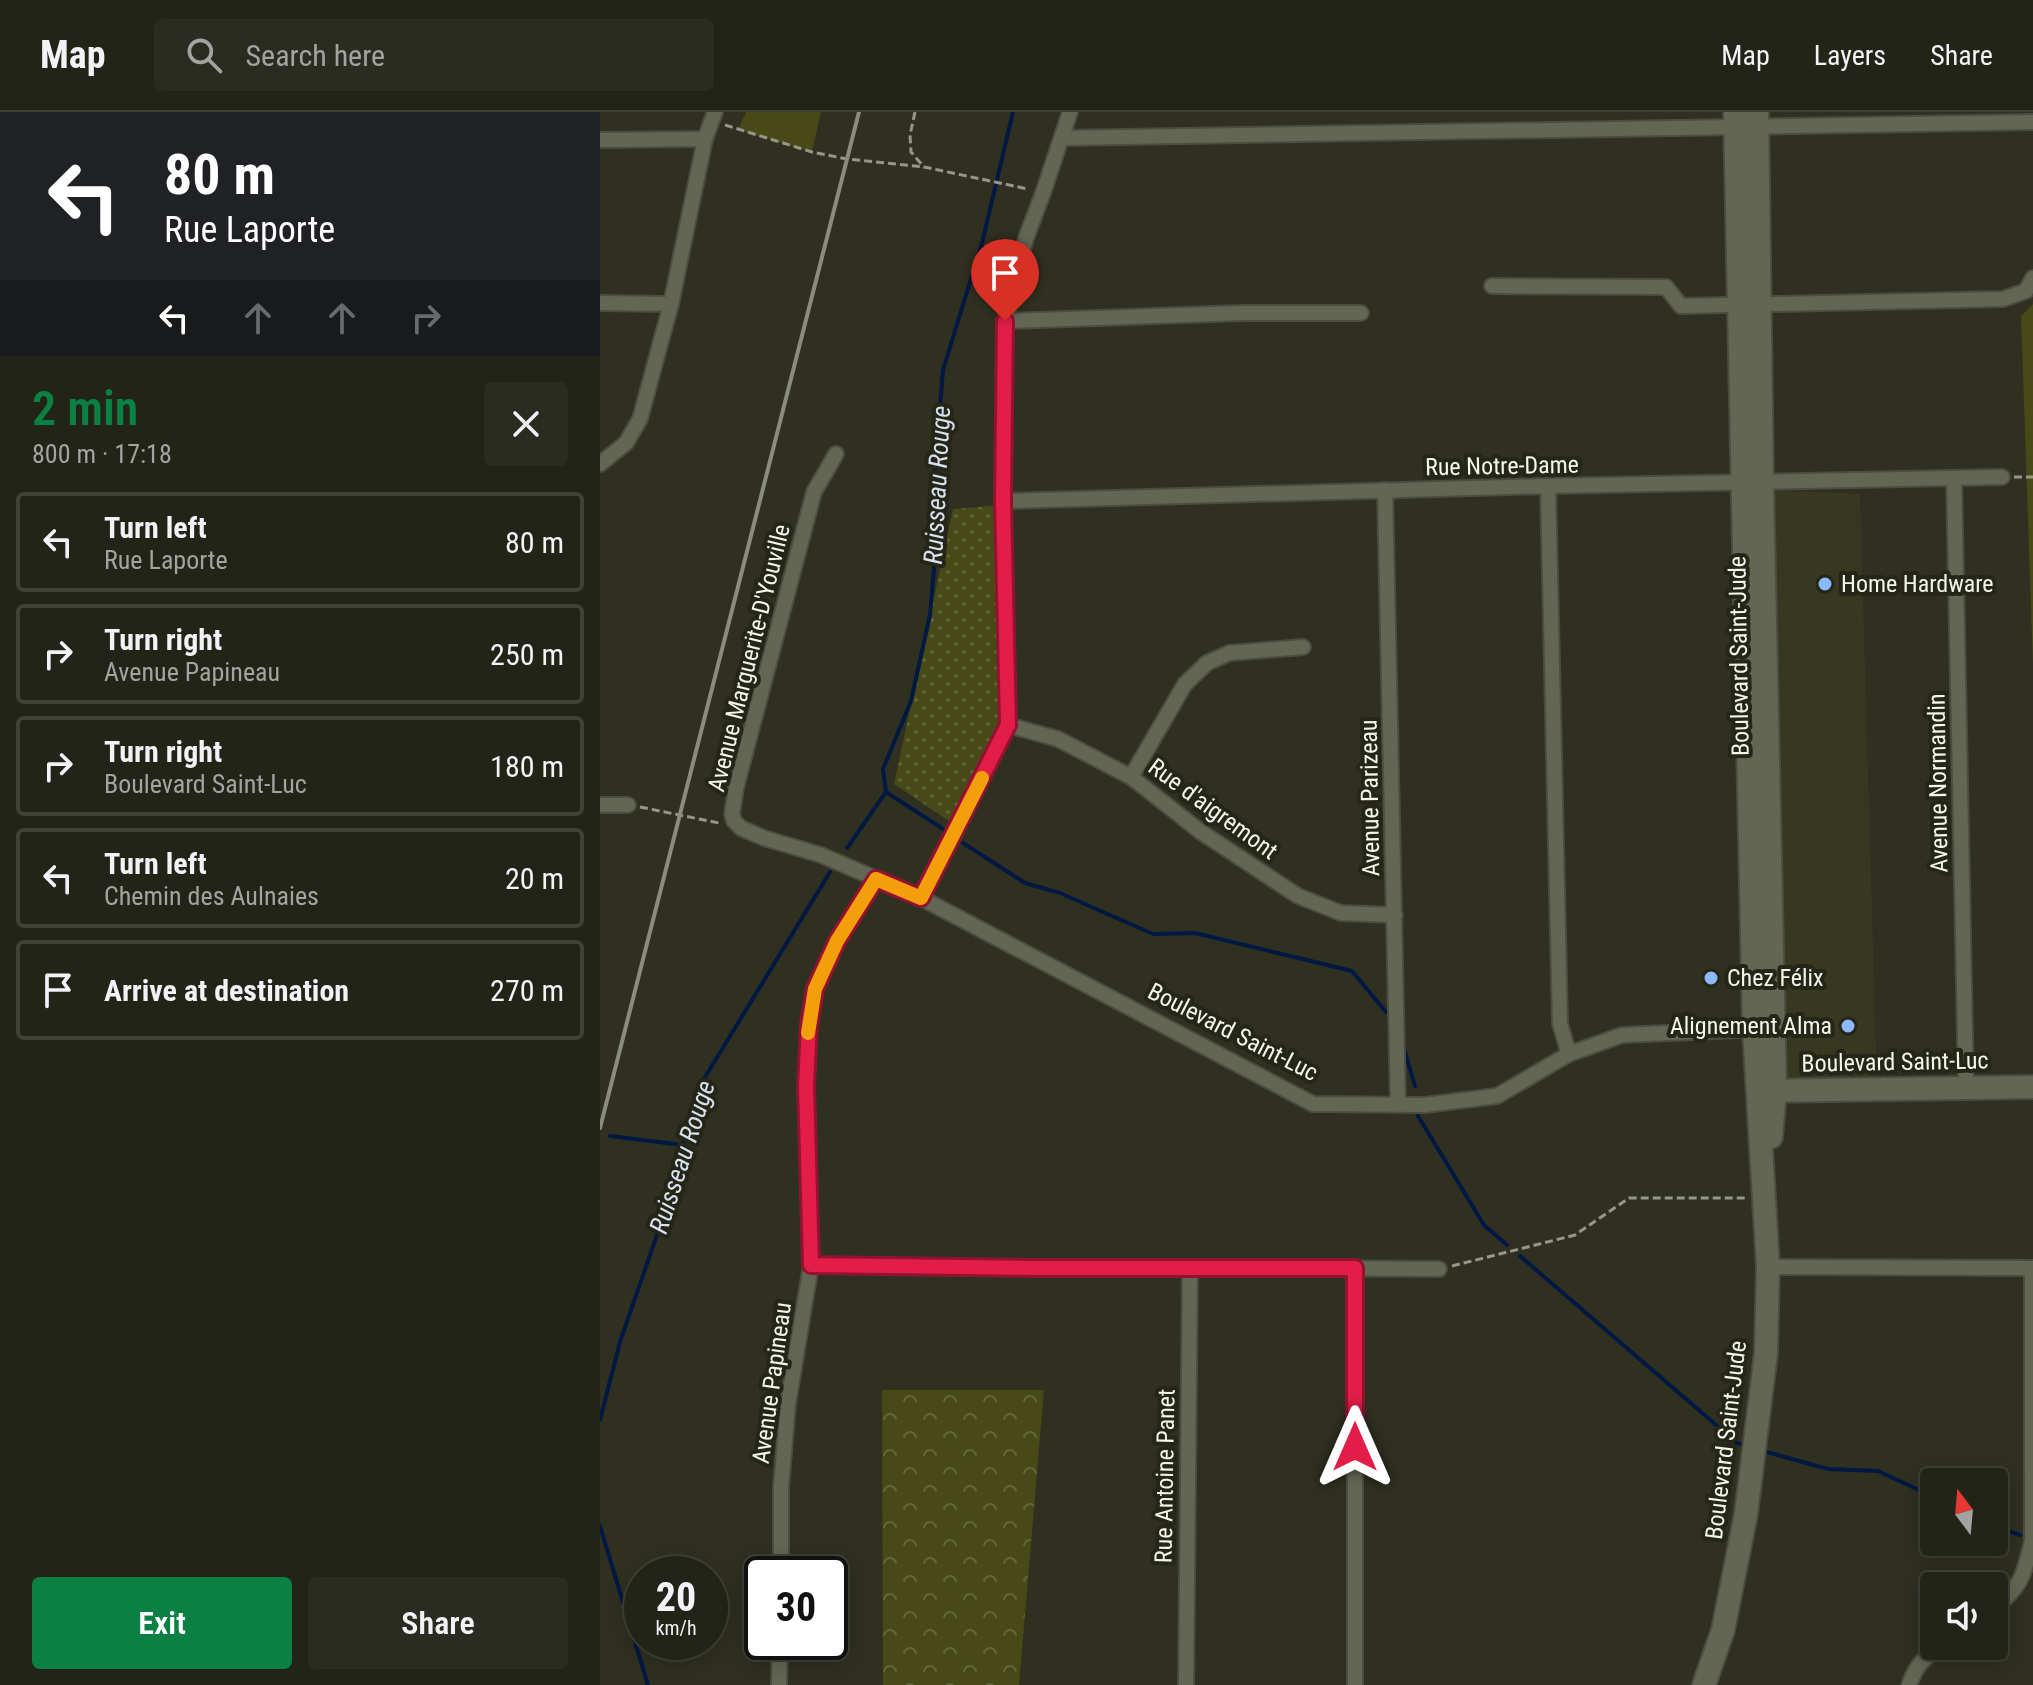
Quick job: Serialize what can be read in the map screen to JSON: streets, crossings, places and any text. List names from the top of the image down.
{
  "streets": {
    "street": [
      "Rue Notre-Dame",
      "Boulevard Saint-Jude",
      "Avenue Marguerite-D'Youville",
      "Avenue Normandin",
      "Avenue Parizeau",
      "Rue d'aigremont",
      "Boulevard Saint-Luc",
      "Avenue Papineau",
      "Rue Antoine Panet"
    ]
  },
  "crossings": [
    ["Rue Notre-Dame", "Boulevard Saint-Jude"],
    ["Rue Notre-Dame", "Avenue Normandin"],
    ["Rue Notre-Dame", "Avenue Parizeau"],
    ["Boulevard Saint-Jude", "Boulevard Saint-Luc"],
    ["Avenue Marguerite-D'Youville", "Boulevard Saint-Luc"],
    ["Avenue Marguerite-D'Youville", "Avenue Papineau"],
    ["Avenue Normandin", "Boulevard Saint-Luc"],
    ["Avenue Parizeau", "Rue d'aigremont"],
    ["Avenue Parizeau", "Boulevard Saint-Luc"],
    ["Boulevard Saint-Luc", "Avenue Papineau"]
  ],
  "water": ["Ruisseau Rouge"],
  "places": ["Home Hardware", "Chez Félix", "Alignement Alma"],
  "north": "top",
  "page": {
    "header": "Map",
    "search": "Search here",
    "nav": ["Map", "Layers", "Share"],
    "turn": ["80 m", "Rue Laporte"],
    "heading": ["2 min", "800 m · 17:18"],
    "list": [
      {
        "name": "Turn left",
        "note": "Rue Laporte",
        "value": "80 m"
      },
      {
        "name": "Turn right",
        "note": "Avenue Papineau",
        "value": "250 m"
      },
      {
        "name": "Turn right",
        "note": "Boulevard Saint-Luc",
        "value": "180 m"
      },
      {
        "name": "Turn left",
        "note": "Chemin des Aulnaies",
        "value": "20 m"
      },
      {
        "name": "Arrive at destination",
        "value": "270 m"
      }
    ],
    "speed": "20 km/h",
    "limit": "30",
    "buttons": ["Exit", "Share"]
  }
}
